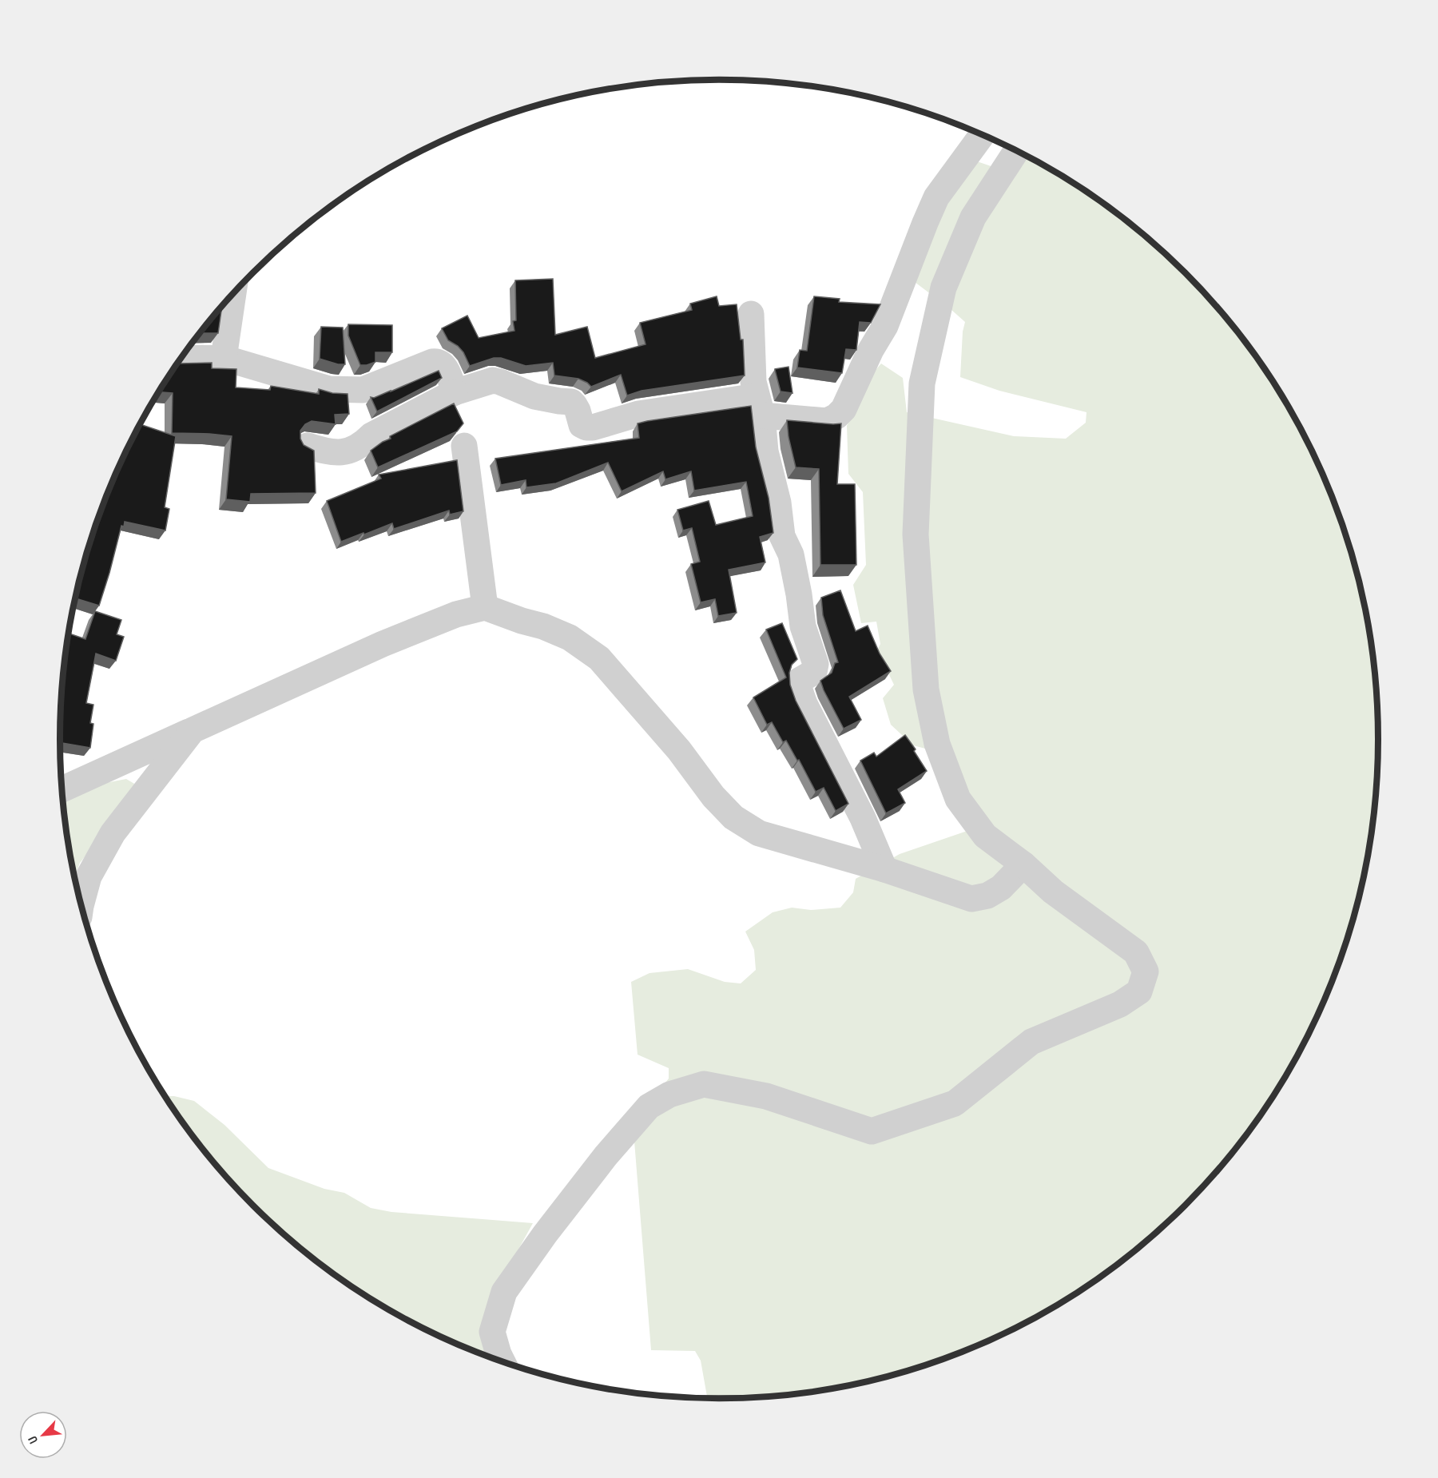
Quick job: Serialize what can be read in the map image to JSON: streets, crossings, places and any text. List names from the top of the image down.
{
  "north": "bottom left"
}
